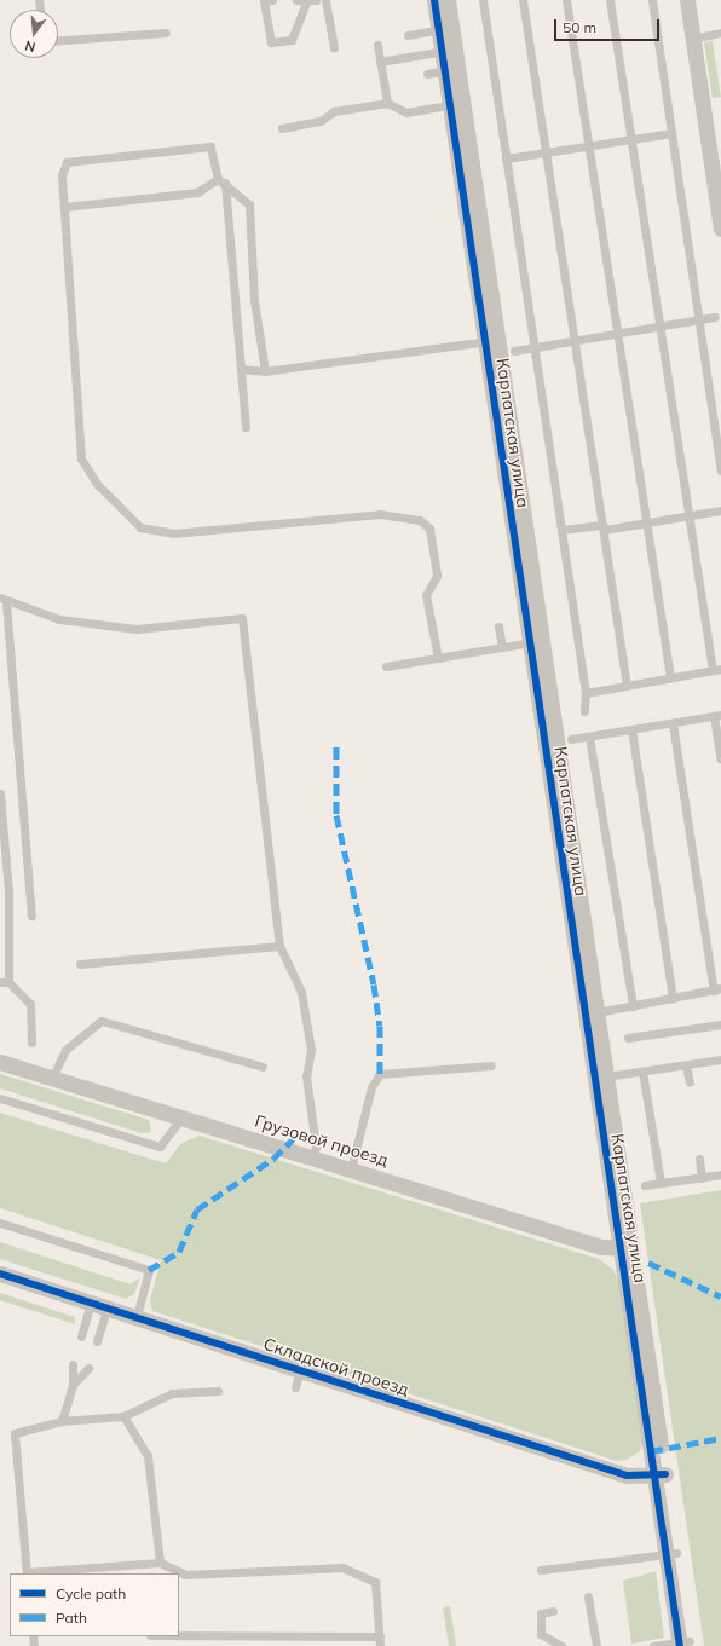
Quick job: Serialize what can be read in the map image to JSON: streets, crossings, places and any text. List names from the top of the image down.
{
  "streets": {
    "street": ["Карпатская улица", "Грузовой проезд", "Складской проезд"]
  },
  "crossings": [
    ["Карпатская улица", "Грузовой проезд"],
    ["Карпатская улица", "Складской проезд"]
  ],
  "legend": ["Cycle path", "Path"],
  "scale_bar": "50 m",
  "north": "bottom"
}
